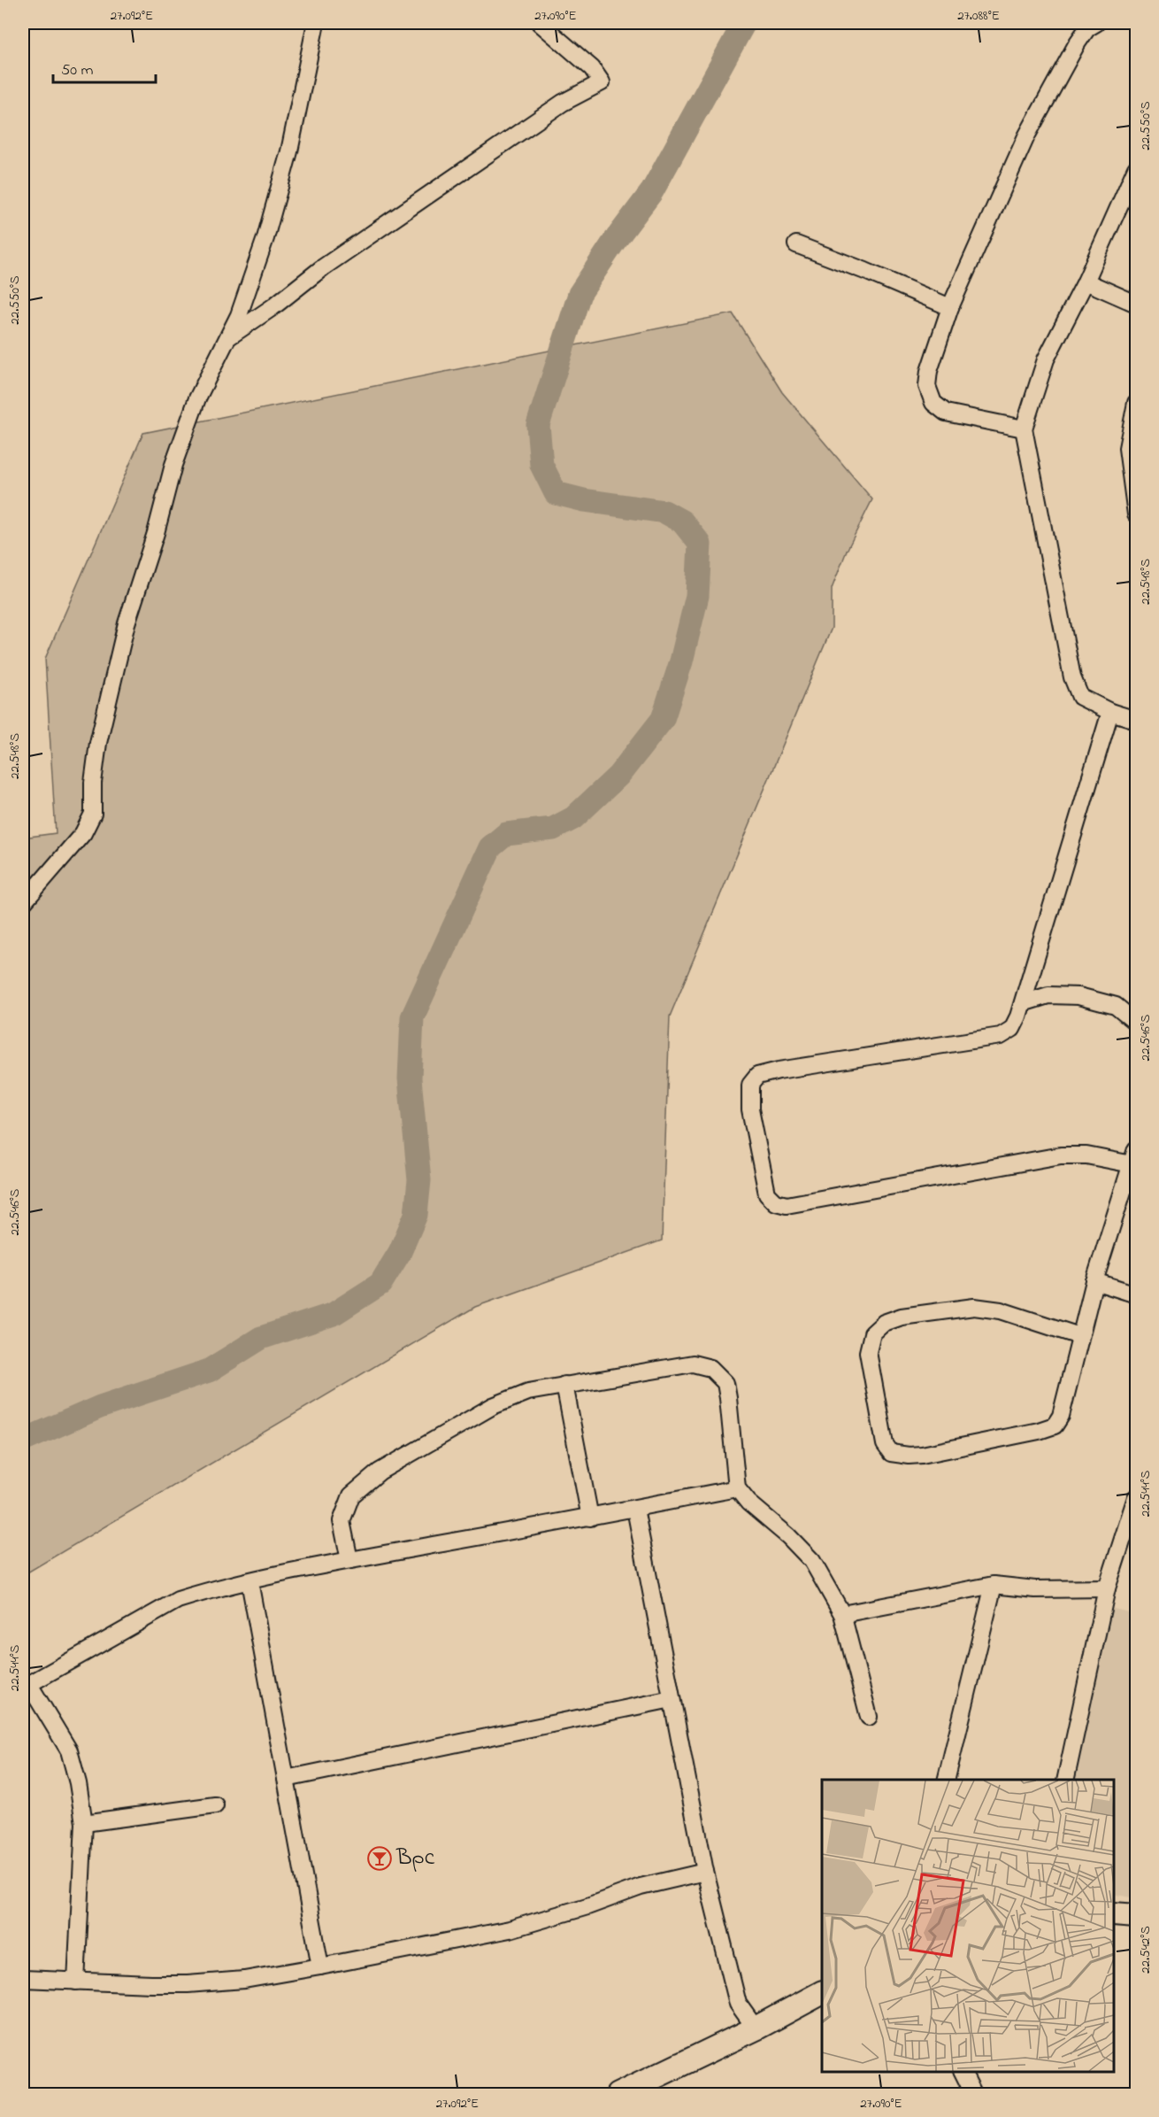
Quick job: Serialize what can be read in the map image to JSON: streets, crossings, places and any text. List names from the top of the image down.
{
  "places": {
    "bar": ["Bpc"]
  },
  "scale_bar": "50 m",
  "coordinates": [
    "27.092°E",
    "27.090°E",
    "27.088°E",
    "22.550°S",
    "22.548°S",
    "22.546°S",
    "22.544°S",
    "22.542°S"
  ]
}
